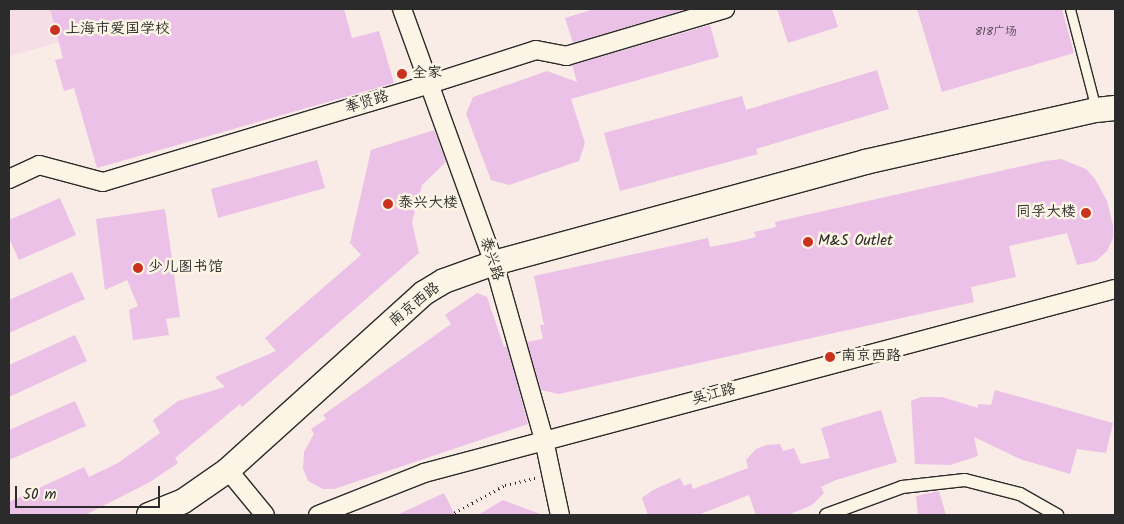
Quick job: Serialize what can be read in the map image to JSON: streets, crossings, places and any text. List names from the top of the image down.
{
  "streets": {
    "main road": ["南京西路"],
    "street": ["奉贤路", "泰兴路", "吴江路"]
  },
  "crossings": [
    ["奉贤路", "泰兴路"],
    ["泰兴路", "南京西路"],
    ["泰兴路", "吴江路"]
  ],
  "places": [
    "上海市爱国学校",
    "全家",
    "泰兴大楼",
    "同孚大楼",
    "M&S Outlet",
    "少儿图书馆",
    "南京西路"
  ],
  "house_numbers": ["818广场"],
  "scale_bar": "50 m"
}
